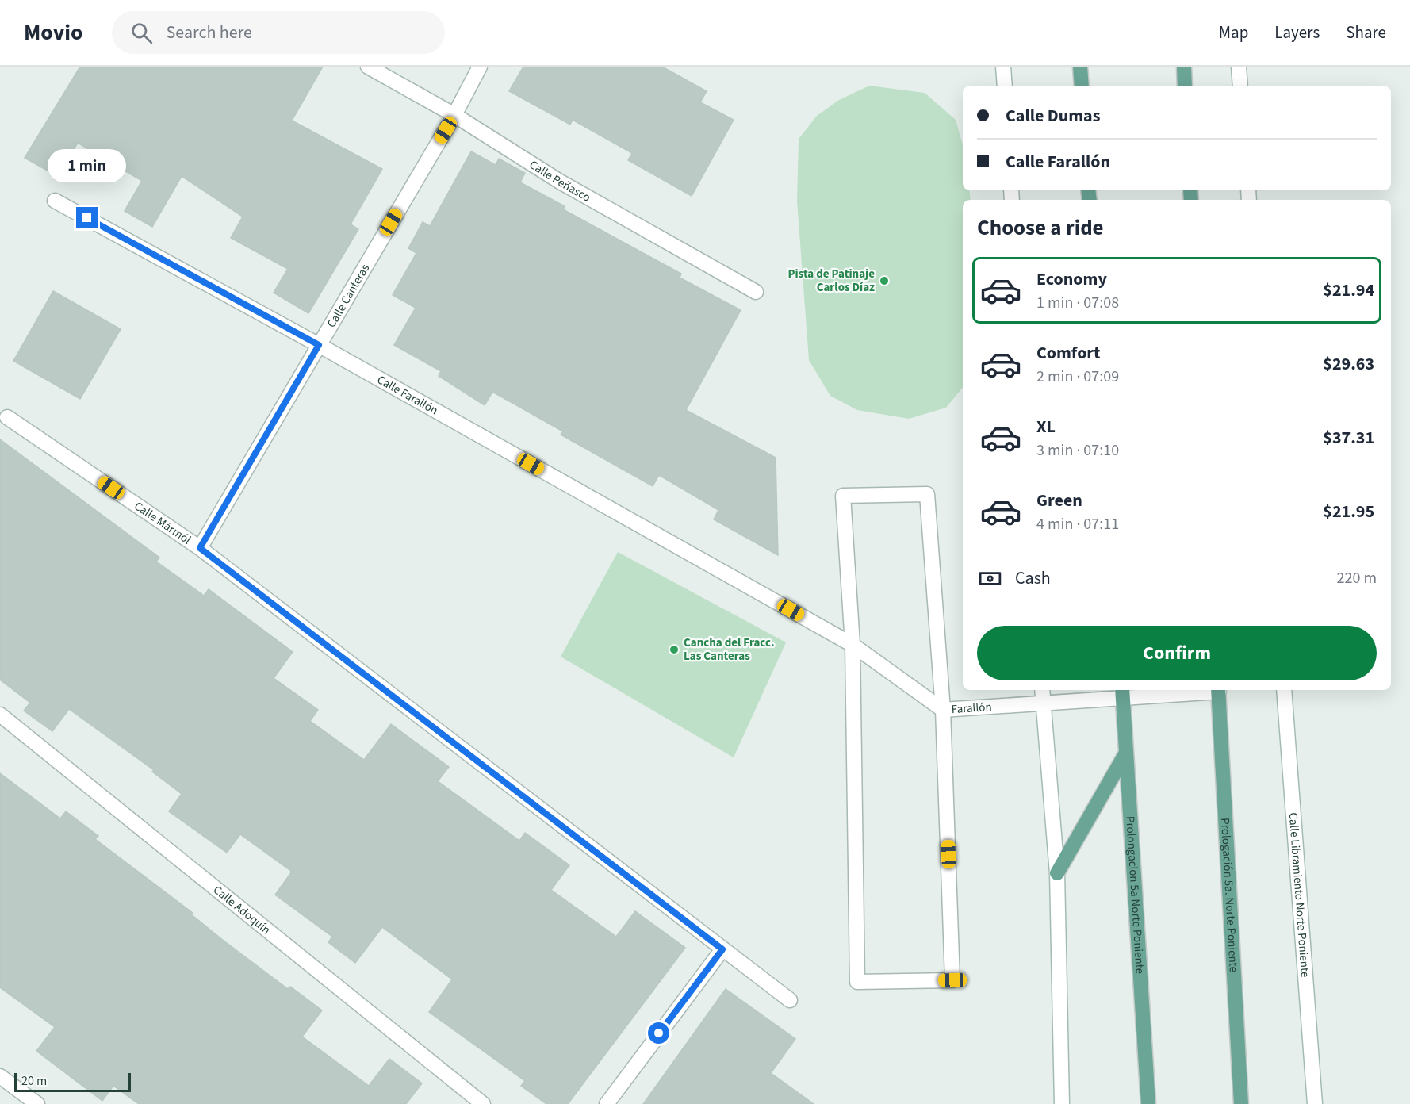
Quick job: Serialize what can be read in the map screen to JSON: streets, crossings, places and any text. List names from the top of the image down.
{
  "streets": {
    "main road": ["Prologación 5a. Norte Poniente", "Prolongacion 5a Norte Poniente"],
    "street": [
      "Calle Peñasco",
      "Calle Canteras",
      "Calle Farallón",
      "Calle Mármól",
      "Farallón",
      "Calle Libramiento Norte Poniente",
      "Calle Adoquín"
    ]
  },
  "crossings": [
    ["Calle Peñasco", "Calle Canteras"],
    ["Calle Canteras", "Calle Farallón"],
    ["Calle Canteras", "Calle Mármól"],
    ["Calle Farallón", "Farallón"],
    ["Farallón", "Prolongacion 5a Norte Poniente"]
  ],
  "places": ["Pista de Patinaje Carlos Díaz", "Cancha del Fracc. Las Canteras"],
  "scale_bar": "20 m",
  "page": {
    "header": "Movio",
    "search": "Search here",
    "nav": ["Map", "Layers", "Share"],
    "banner": ["Calle Dumas", "Calle Farallón"],
    "bubble": "1 min",
    "heading": "Choose a ride",
    "list": [
      {
        "name": "Economy",
        "note": "1 min · 07:08",
        "value": "$21.94"
      },
      {
        "name": "Comfort",
        "note": "2 min · 07:09",
        "value": "$29.63"
      },
      {
        "name": "XL",
        "note": "3 min · 07:10",
        "value": "$37.31"
      },
      {
        "name": "Green",
        "note": "4 min · 07:11",
        "value": "$21.95"
      }
    ],
    "pay": ["Cash", "220 m"],
    "buttons": "Confirm",
    "scale": "20 m"
  }
}
